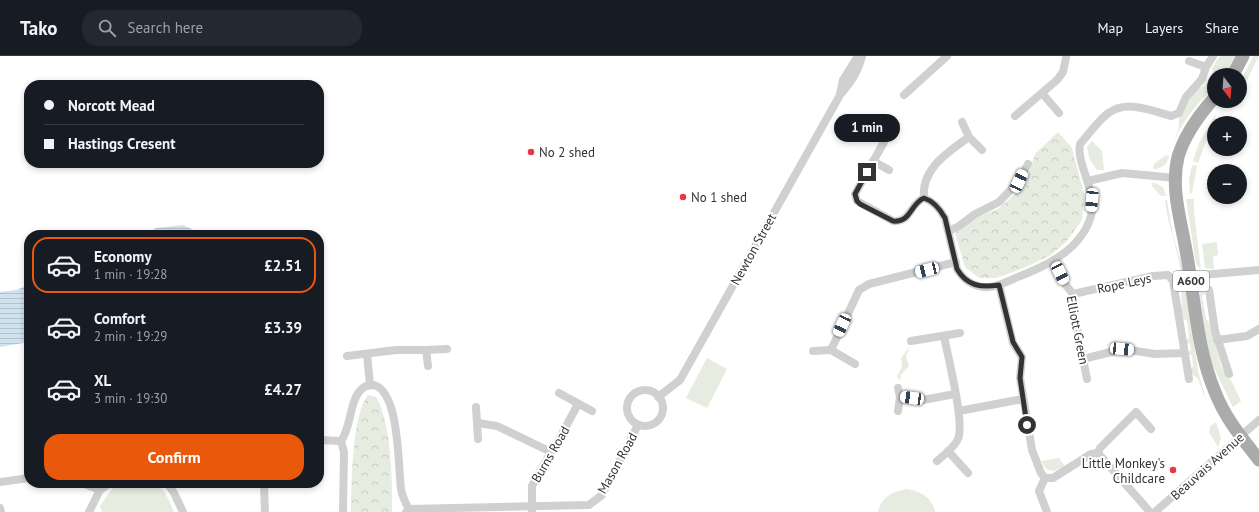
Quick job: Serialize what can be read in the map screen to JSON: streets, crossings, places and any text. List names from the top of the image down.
{
  "streets": {
    "main road": ["A600"],
    "street": [
      "Newton Street",
      "Rope Leys",
      "Elliott Green",
      "Burns Road",
      "Mason Road",
      "Beauvais Avenue"
    ]
  },
  "crossings": [
    ["Newton Street", "Mason Road"],
    ["A600", "Beauvais Avenue"],
    ["Rope Leys", "Elliott Green"],
    ["Burns Road", "Mason Road"]
  ],
  "places": ["No 2 shed", "No 1 shed", "Little Monkey's Childcare"],
  "north": "bottom",
  "page": {
    "header": "Tako",
    "search": "Search here",
    "nav": ["Map", "Layers", "Share"],
    "map_buttons": ["+", "−"],
    "banner": ["Norcott Mead", "Hastings Cresent"],
    "bubble": "1 min",
    "list": [
      {
        "name": "Economy",
        "note": "1 min · 19:28",
        "value": "£2.51"
      },
      {
        "name": "Comfort",
        "note": "2 min · 19:29",
        "value": "£3.39"
      },
      {
        "name": "XL",
        "note": "3 min · 19:30",
        "value": "£4.27"
      }
    ],
    "buttons": "Confirm"
  }
}
